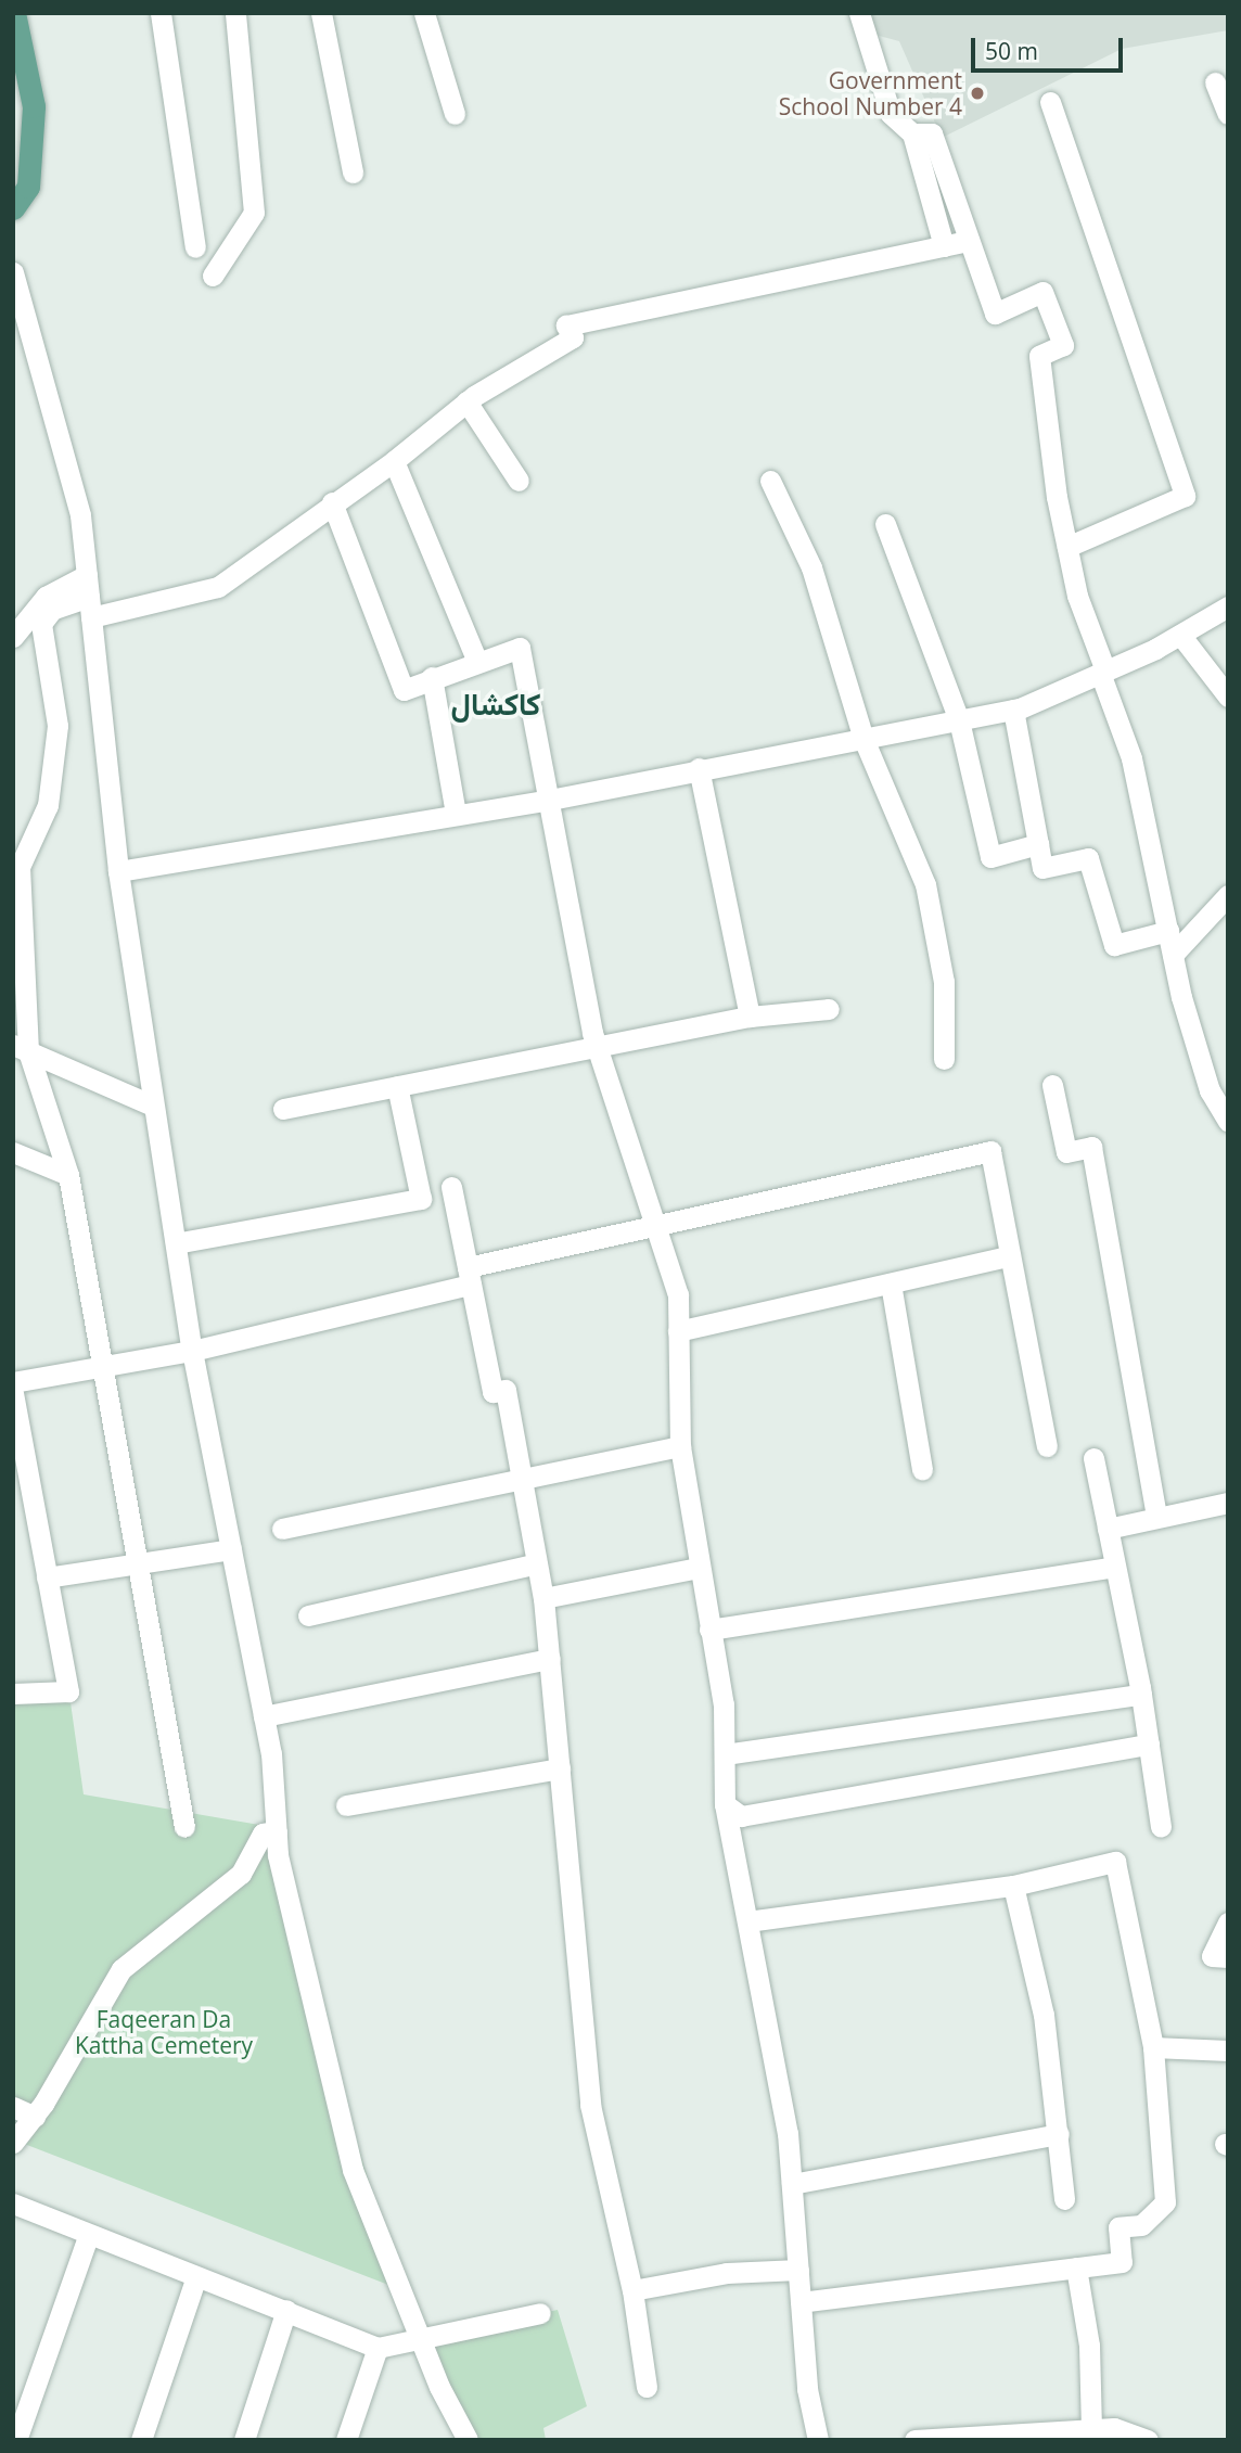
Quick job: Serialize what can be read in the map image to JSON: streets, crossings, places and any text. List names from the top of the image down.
{
  "districts": ["کاکشال"],
  "parks": ["Faqeeran Da Kattha Cemetery"],
  "places": ["Government School Number 4"],
  "scale_bar": "50 m"
}
